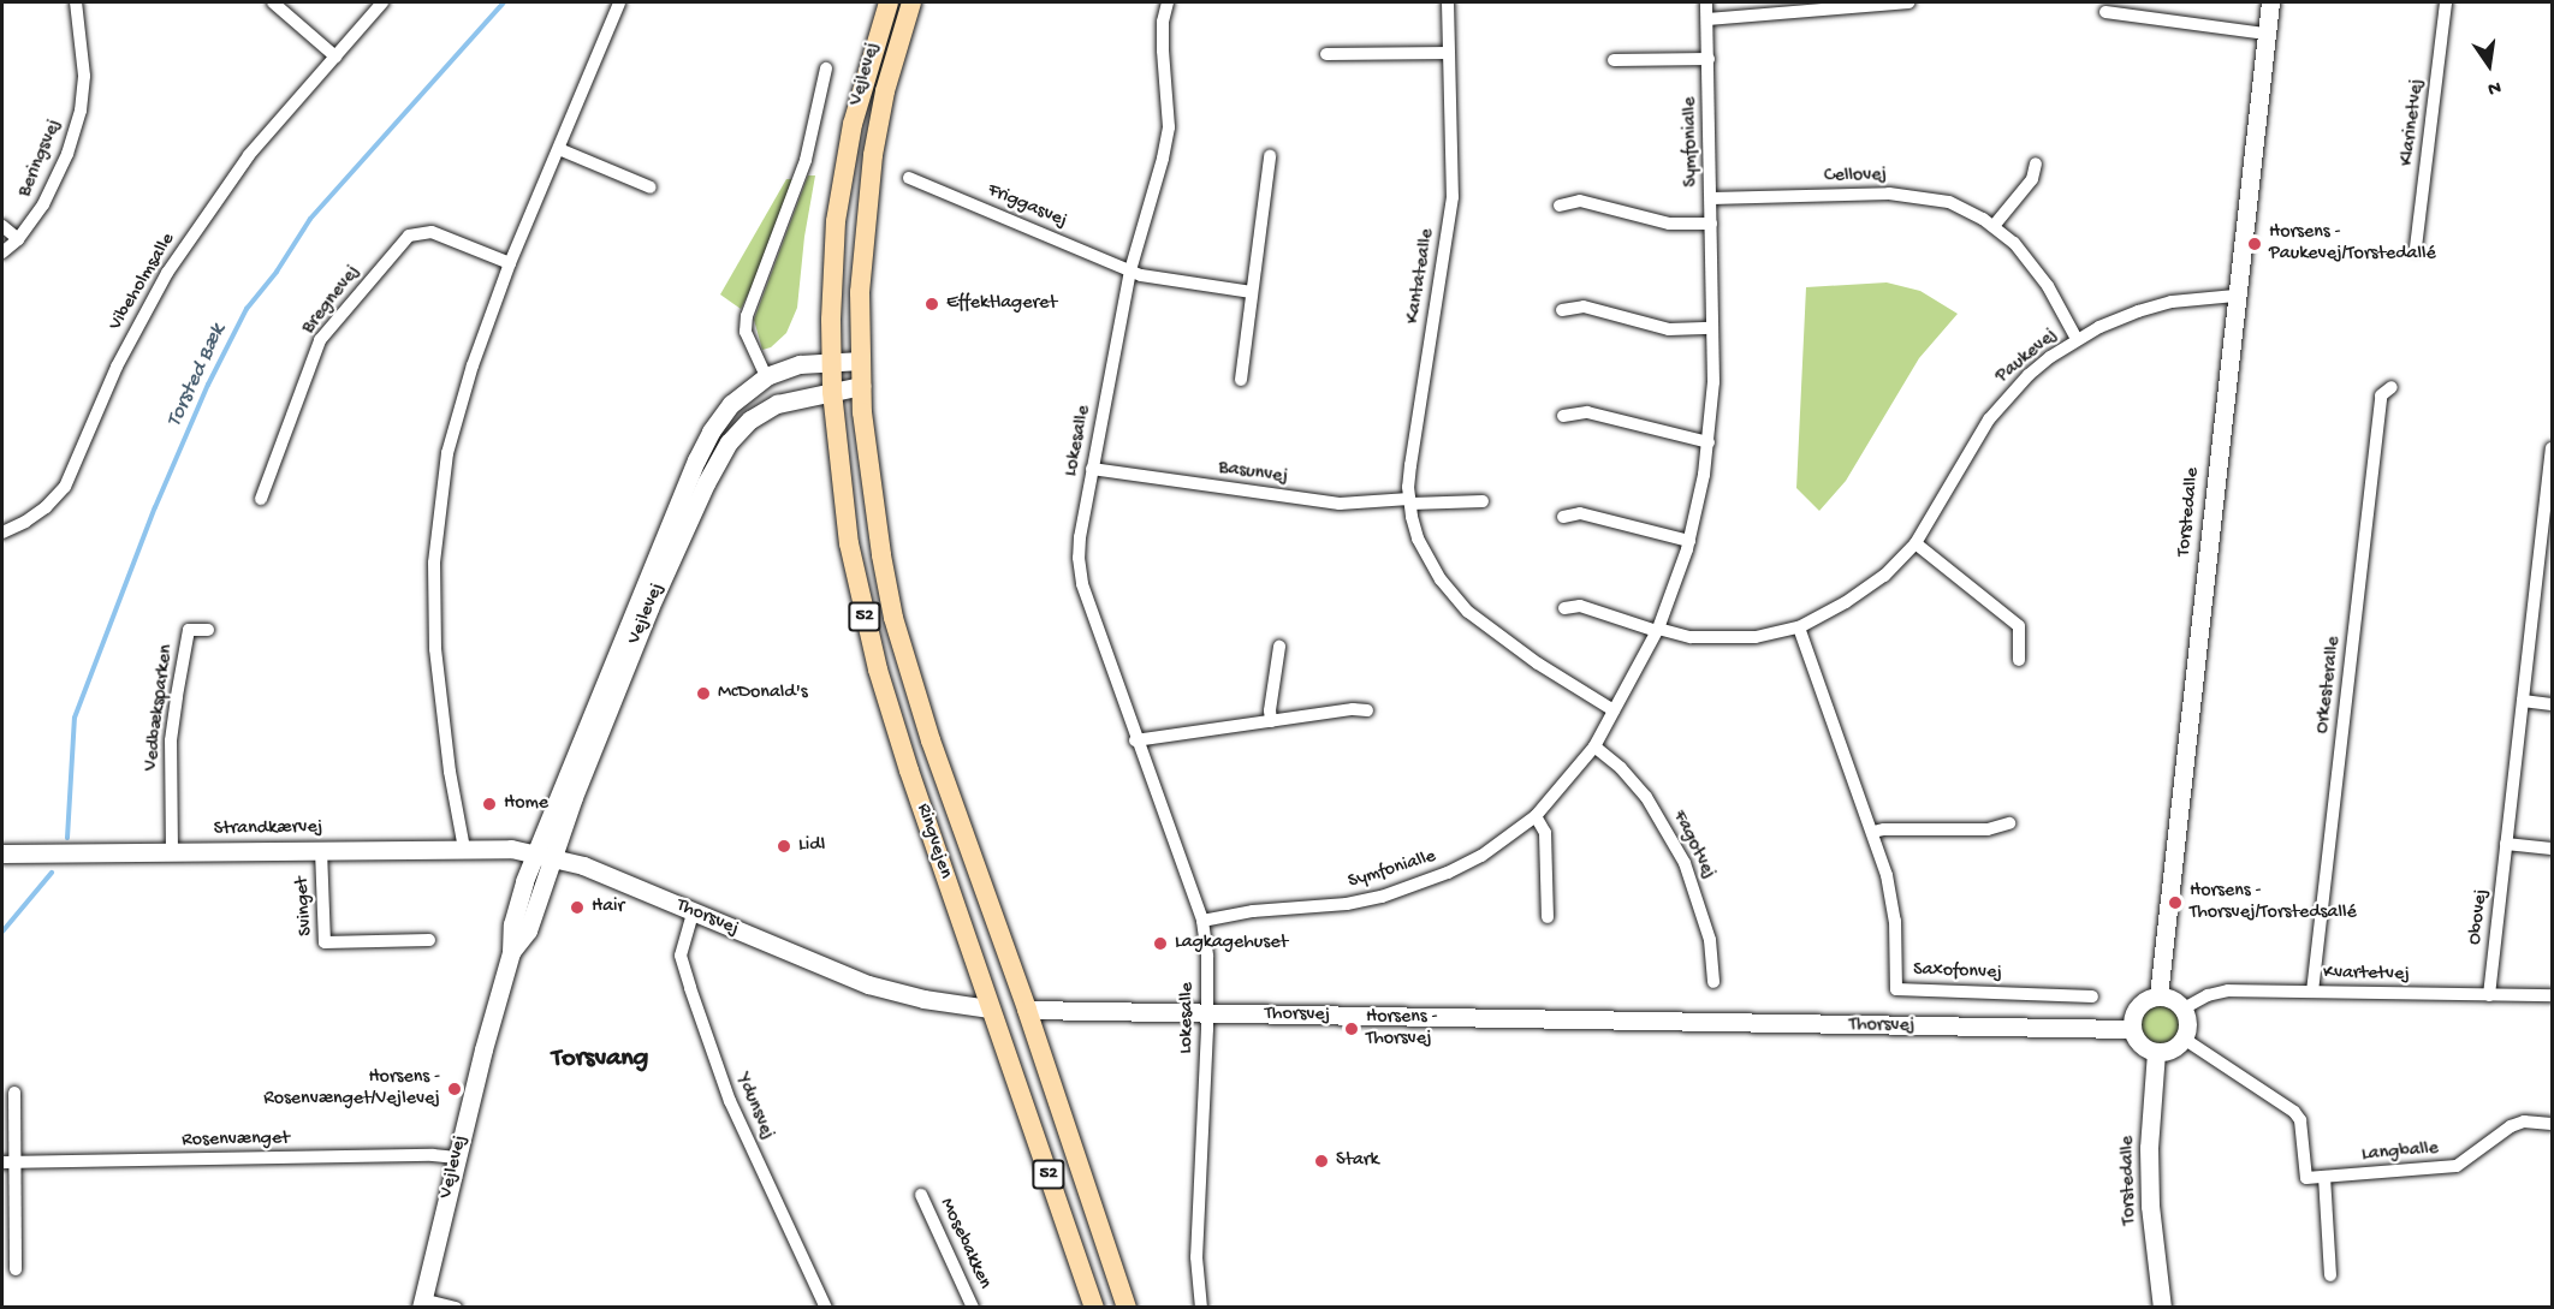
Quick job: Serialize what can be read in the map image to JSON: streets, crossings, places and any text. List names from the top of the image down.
{
  "streets": {
    "main road": [
      "Vejlevej",
      "52",
      "Ringvejen",
      "Thorsvej"
    ],
    "street": [
      "Klarinetvej",
      "Symfonialle",
      "Beringsvej",
      "Cellovej",
      "Friggasvej",
      "Kantatealle",
      "Vibeholmsalle",
      "Bregnevej",
      "Paukevej",
      "Lokesalle",
      "Basunvej",
      "Torstedalle",
      "Orkesteralle",
      "Vedbæksparken",
      "Strandkærvej",
      "Fagotvej",
      "Svinget",
      "Obovej",
      "Saxofonvej",
      "Kvartetvej",
      "Ydunsvej",
      "Rosenvænget",
      "Langballe",
      "Mosebakken"
    ]
  },
  "crossings": [
    ["Vejlevej", "Strandkærvej"],
    ["Vejlevej", "Ringvejen"],
    ["Vejlevej", "Thorsvej"],
    ["Vejlevej", "Rosenvænget"],
    ["Symfonialle", "Cellovej"],
    ["Symfonialle", "Kantatealle"],
    ["Symfonialle", "Paukevej"],
    ["Symfonialle", "Lokesalle"],
    ["Symfonialle", "Fagotvej"],
    ["Cellovej", "Paukevej"],
    ["Friggasvej", "Lokesalle"],
    ["Kantatealle", "Basunvej"],
    ["Paukevej", "Torstedalle"],
    ["Paukevej", "Saxofonvej"],
    ["Lokesalle", "Basunvej"],
    ["Lokesalle", "Thorsvej"],
    ["Torstedalle", "Thorsvej"],
    ["Torstedalle", "Kvartetvej"],
    ["Orkesteralle", "Kvartetvej"],
    ["Vedbæksparken", "Strandkærvej"],
    ["Strandkærvej", "Svinget"],
    ["Strandkærvej", "Thorsvej"],
    ["Ringvejen", "Thorsvej"],
    ["Obovej", "Kvartetvej"],
    ["Thorsvej", "Kvartetvej"],
    ["Thorsvej", "Ydunsvej"]
  ],
  "districts": ["Torsvang"],
  "water": ["Torsted Bæk"],
  "places": [
    "Horsens - Paukevej/Torstedallé",
    "Effektlageret",
    "McDonald's",
    "Home",
    "Lidl",
    "Horsens - Thorsvej/Torstedsallé",
    "Hair",
    "Lagkagehuset",
    "Horsens - Thorsvej",
    "Horsens - Rosenvænget/Vejlevej",
    "Stark"
  ],
  "north": "bottom"
}
